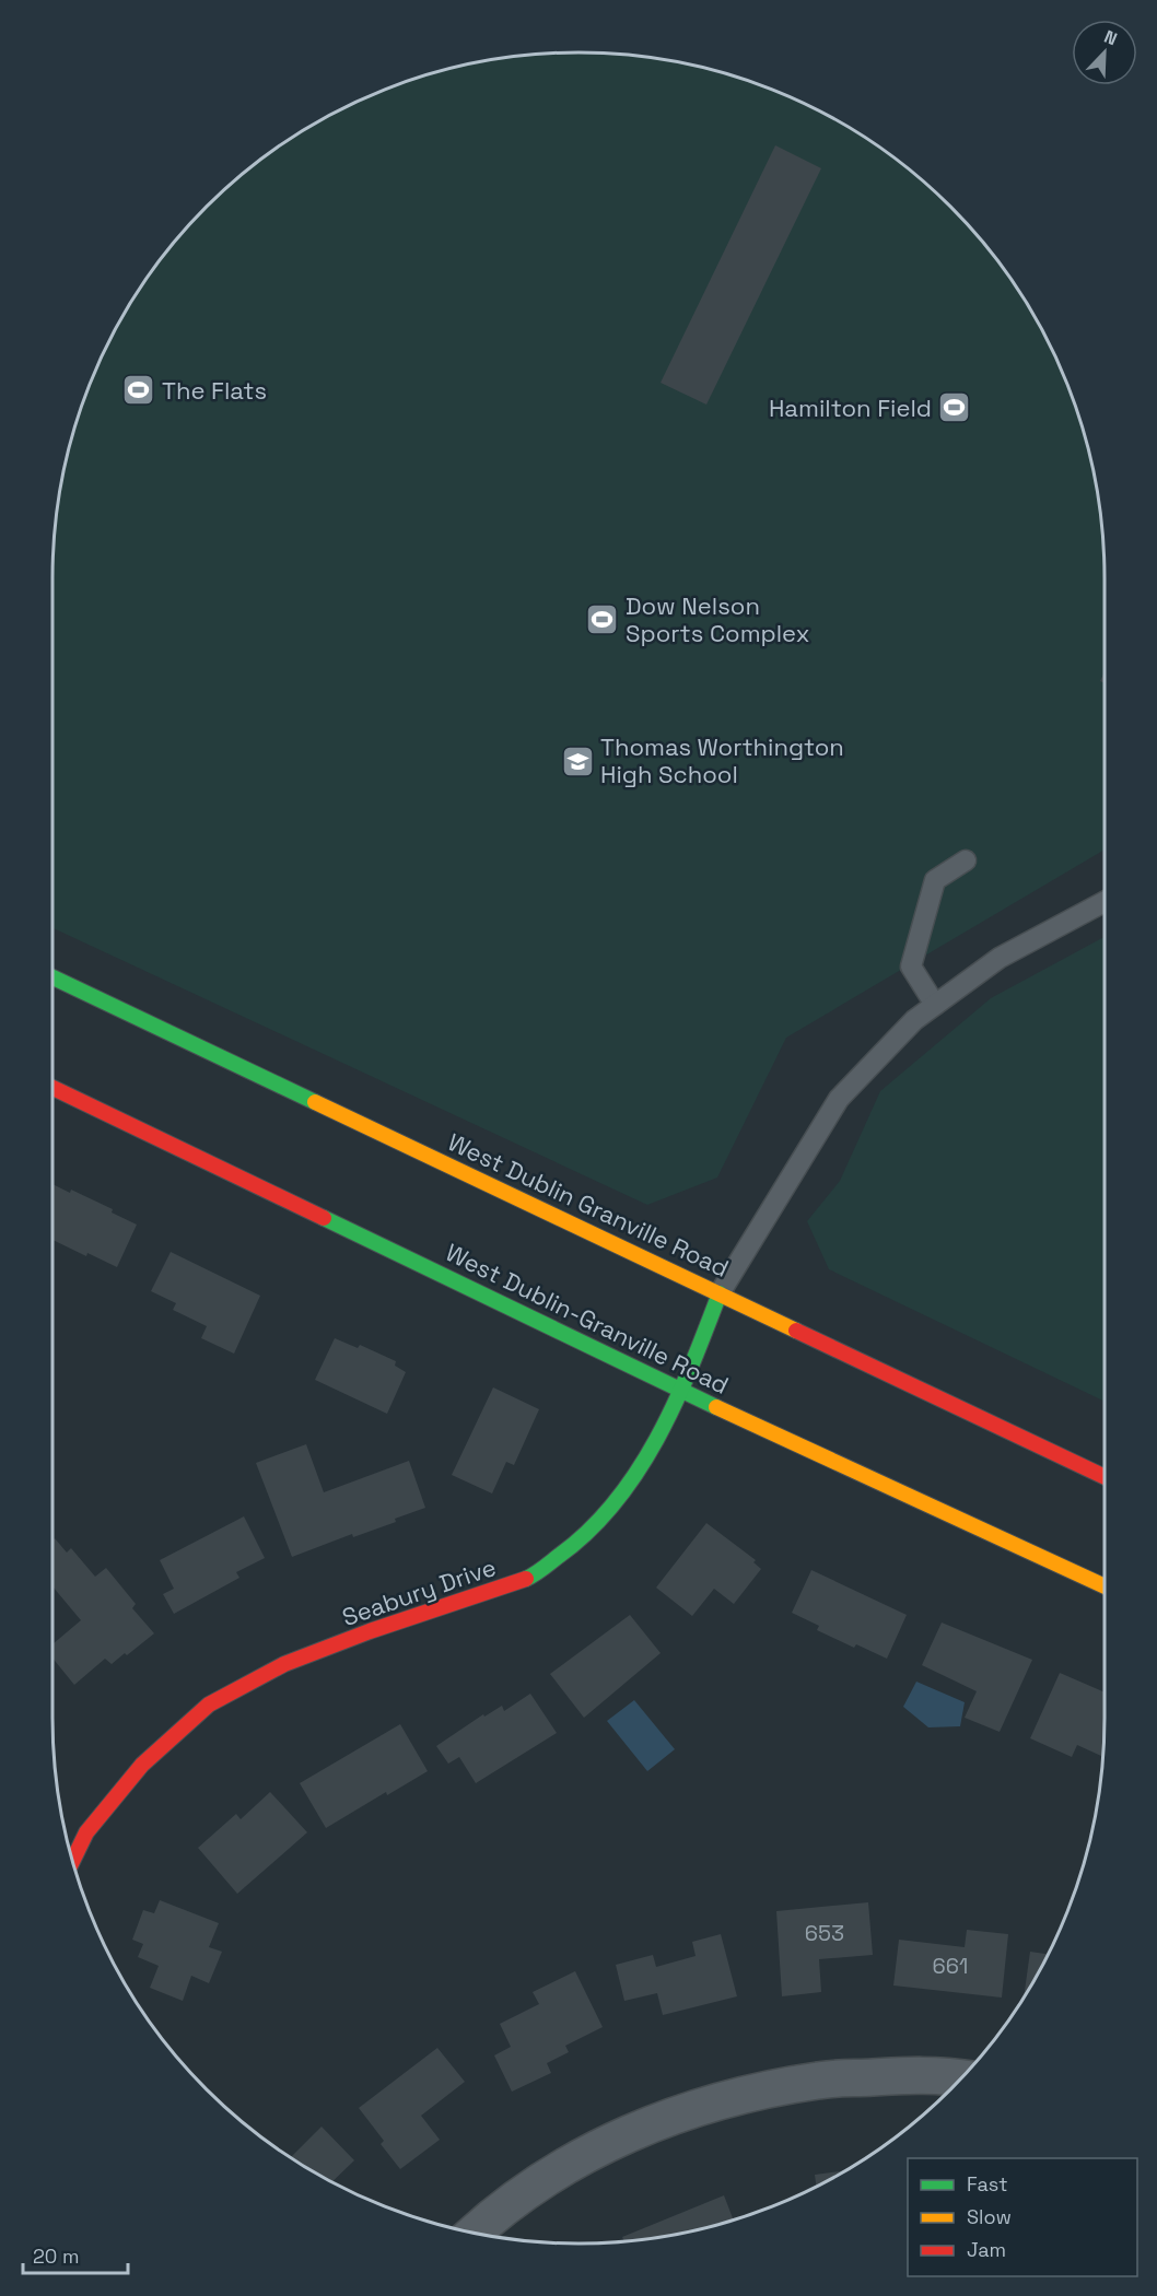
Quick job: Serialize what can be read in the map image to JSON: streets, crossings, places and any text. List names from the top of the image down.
{
  "streets": {
    "street": ["West Dublin Granville Road", "West Dublin-Granville Road", "Seabury Drive"]
  },
  "crossings": [
    ["West Dublin Granville Road", "Seabury Drive"],
    ["West Dublin-Granville Road", "Seabury Drive"]
  ],
  "places": {
    "sports": ["The Flats", "Hamilton Field", "Dow Nelson Sports Complex"],
    "school or university": ["Thomas Worthington High School"]
  },
  "house_numbers": ["653", "661"],
  "legend": ["Fast", "Slow", "Jam"],
  "scale_bar": "20 m",
  "north": "top right"
}
